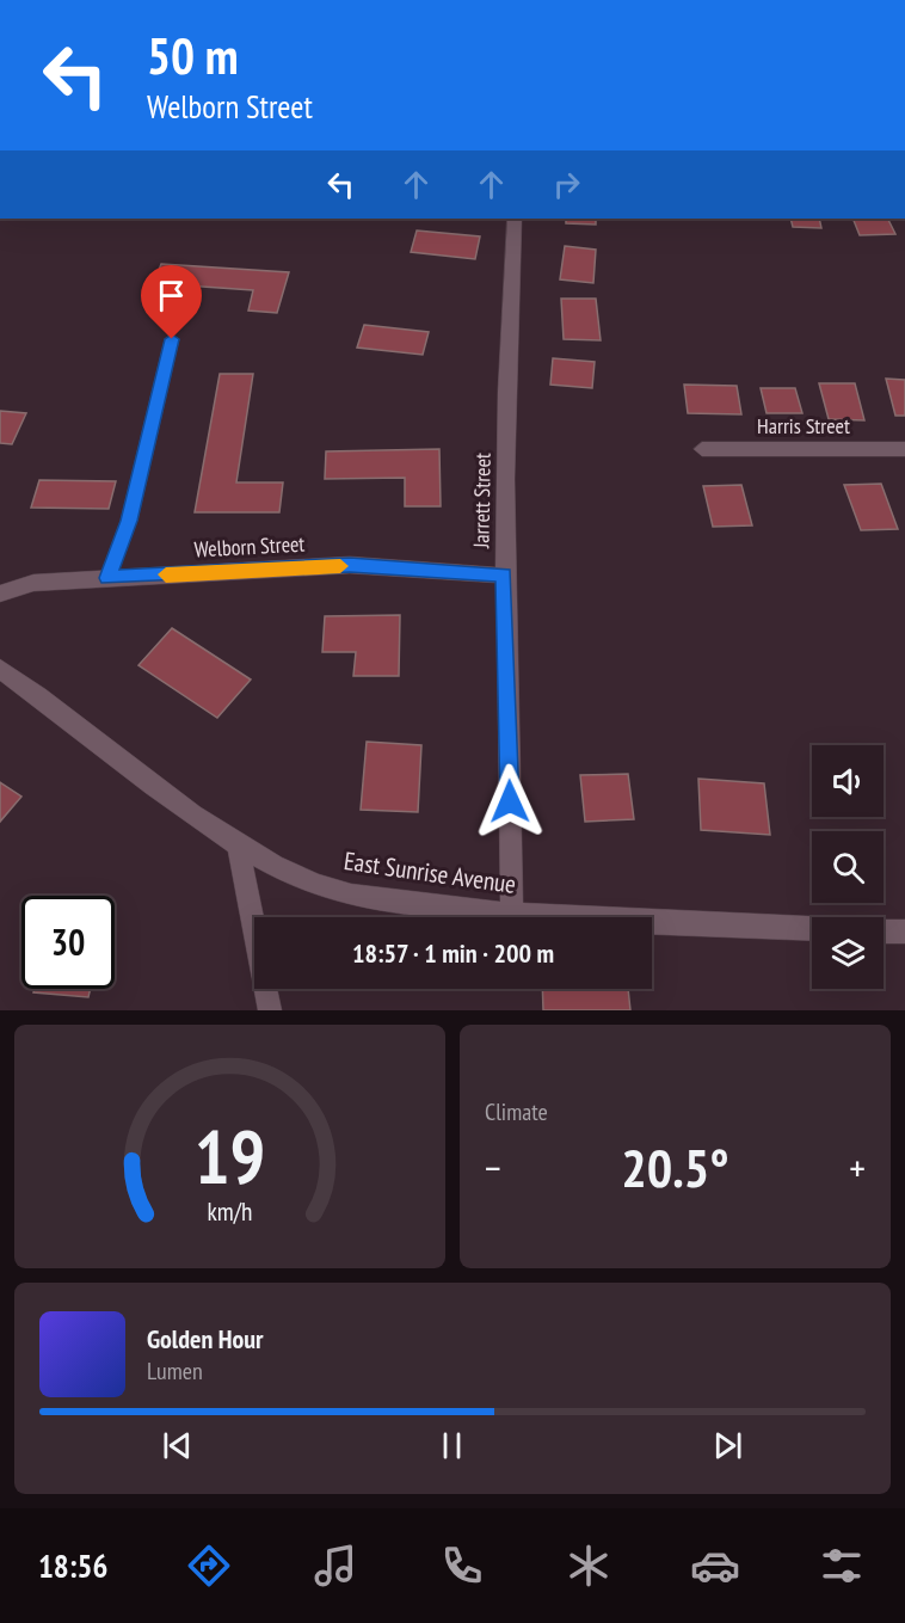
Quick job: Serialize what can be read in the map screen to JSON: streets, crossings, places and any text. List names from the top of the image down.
{
  "streets": {
    "street": [
      "Harris Street",
      "Jarrett Street",
      "Welborn Street",
      "East Sunrise Avenue"
    ]
  },
  "crossings": [
    ["Jarrett Street", "Welborn Street"],
    ["Jarrett Street", "East Sunrise Avenue"]
  ],
  "page": {
    "turn": ["50 m", "Welborn Street"],
    "limit": "30",
    "trip": "18:57 · 1 min · 200 m",
    "tile": "Climate",
    "heat": ["−", "20.5°", "+"],
    "song": ["Golden Hour", "Lumen"],
    "tabs": "18:56",
    "gauge": ["19", "km/h"]
  }
}
